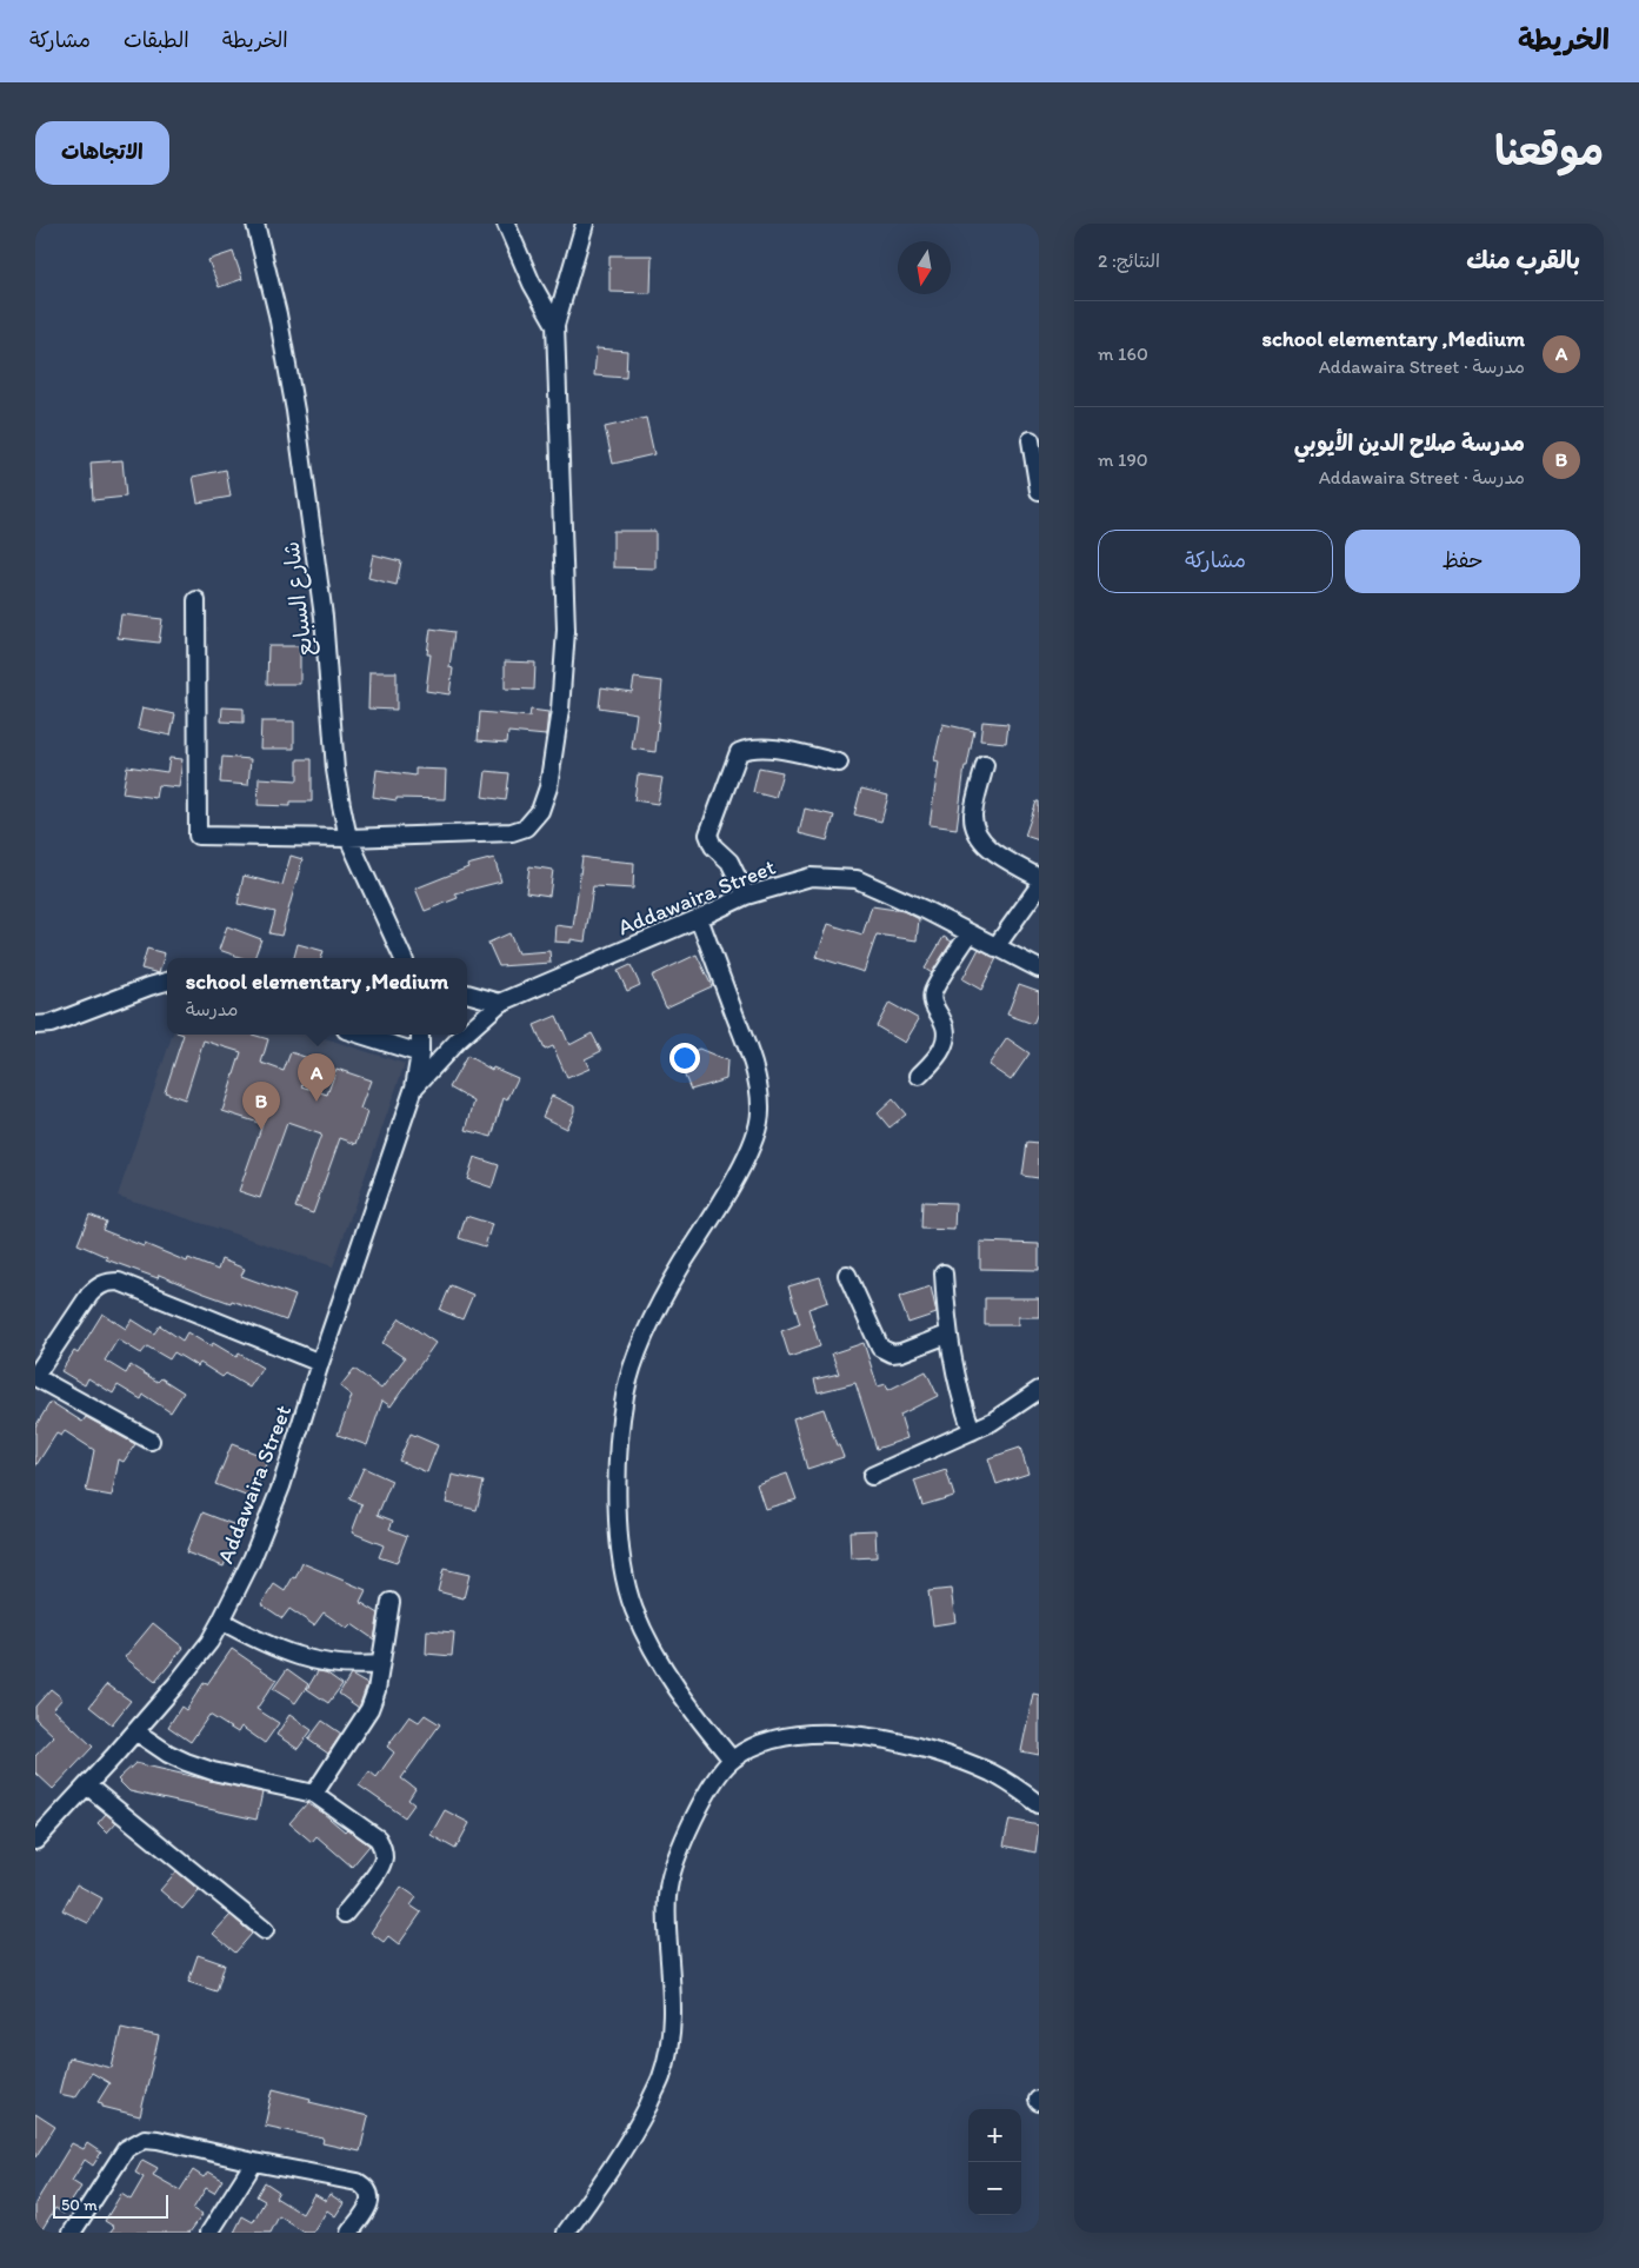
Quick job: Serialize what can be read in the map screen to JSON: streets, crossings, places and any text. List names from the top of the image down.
{
  "streets": {
    "street": ["شارع السبايع", "Addawaira Street"]
  },
  "scale_bar": "50 m",
  "north": "bottom",
  "page": {
    "header": "الخريطة",
    "nav": ["الخريطة", "الطبقات", "مشاركة"],
    "title": "موقعنا",
    "buttons": [
      "الاتجاهات",
      ["حفظ", "مشاركة"]
    ],
    "heading": ["بالقرب منك", "النتائج: 2"],
    "list": [
      {
        "mark": "A",
        "name": "school elementary ,Medium",
        "note": "مدرسة · Addawaira Street",
        "value": "160 m"
      },
      {
        "mark": "B",
        "name": "مدرسة صلاح الدين الأيوبي",
        "note": "مدرسة · Addawaira Street",
        "value": "190 m"
      }
    ],
    "popup": ["school elementary ,Medium", "مدرسة"],
    "pins": ["A", "B"],
    "map_buttons": ["+", "−"],
    "scale": "50 m"
  }
}
